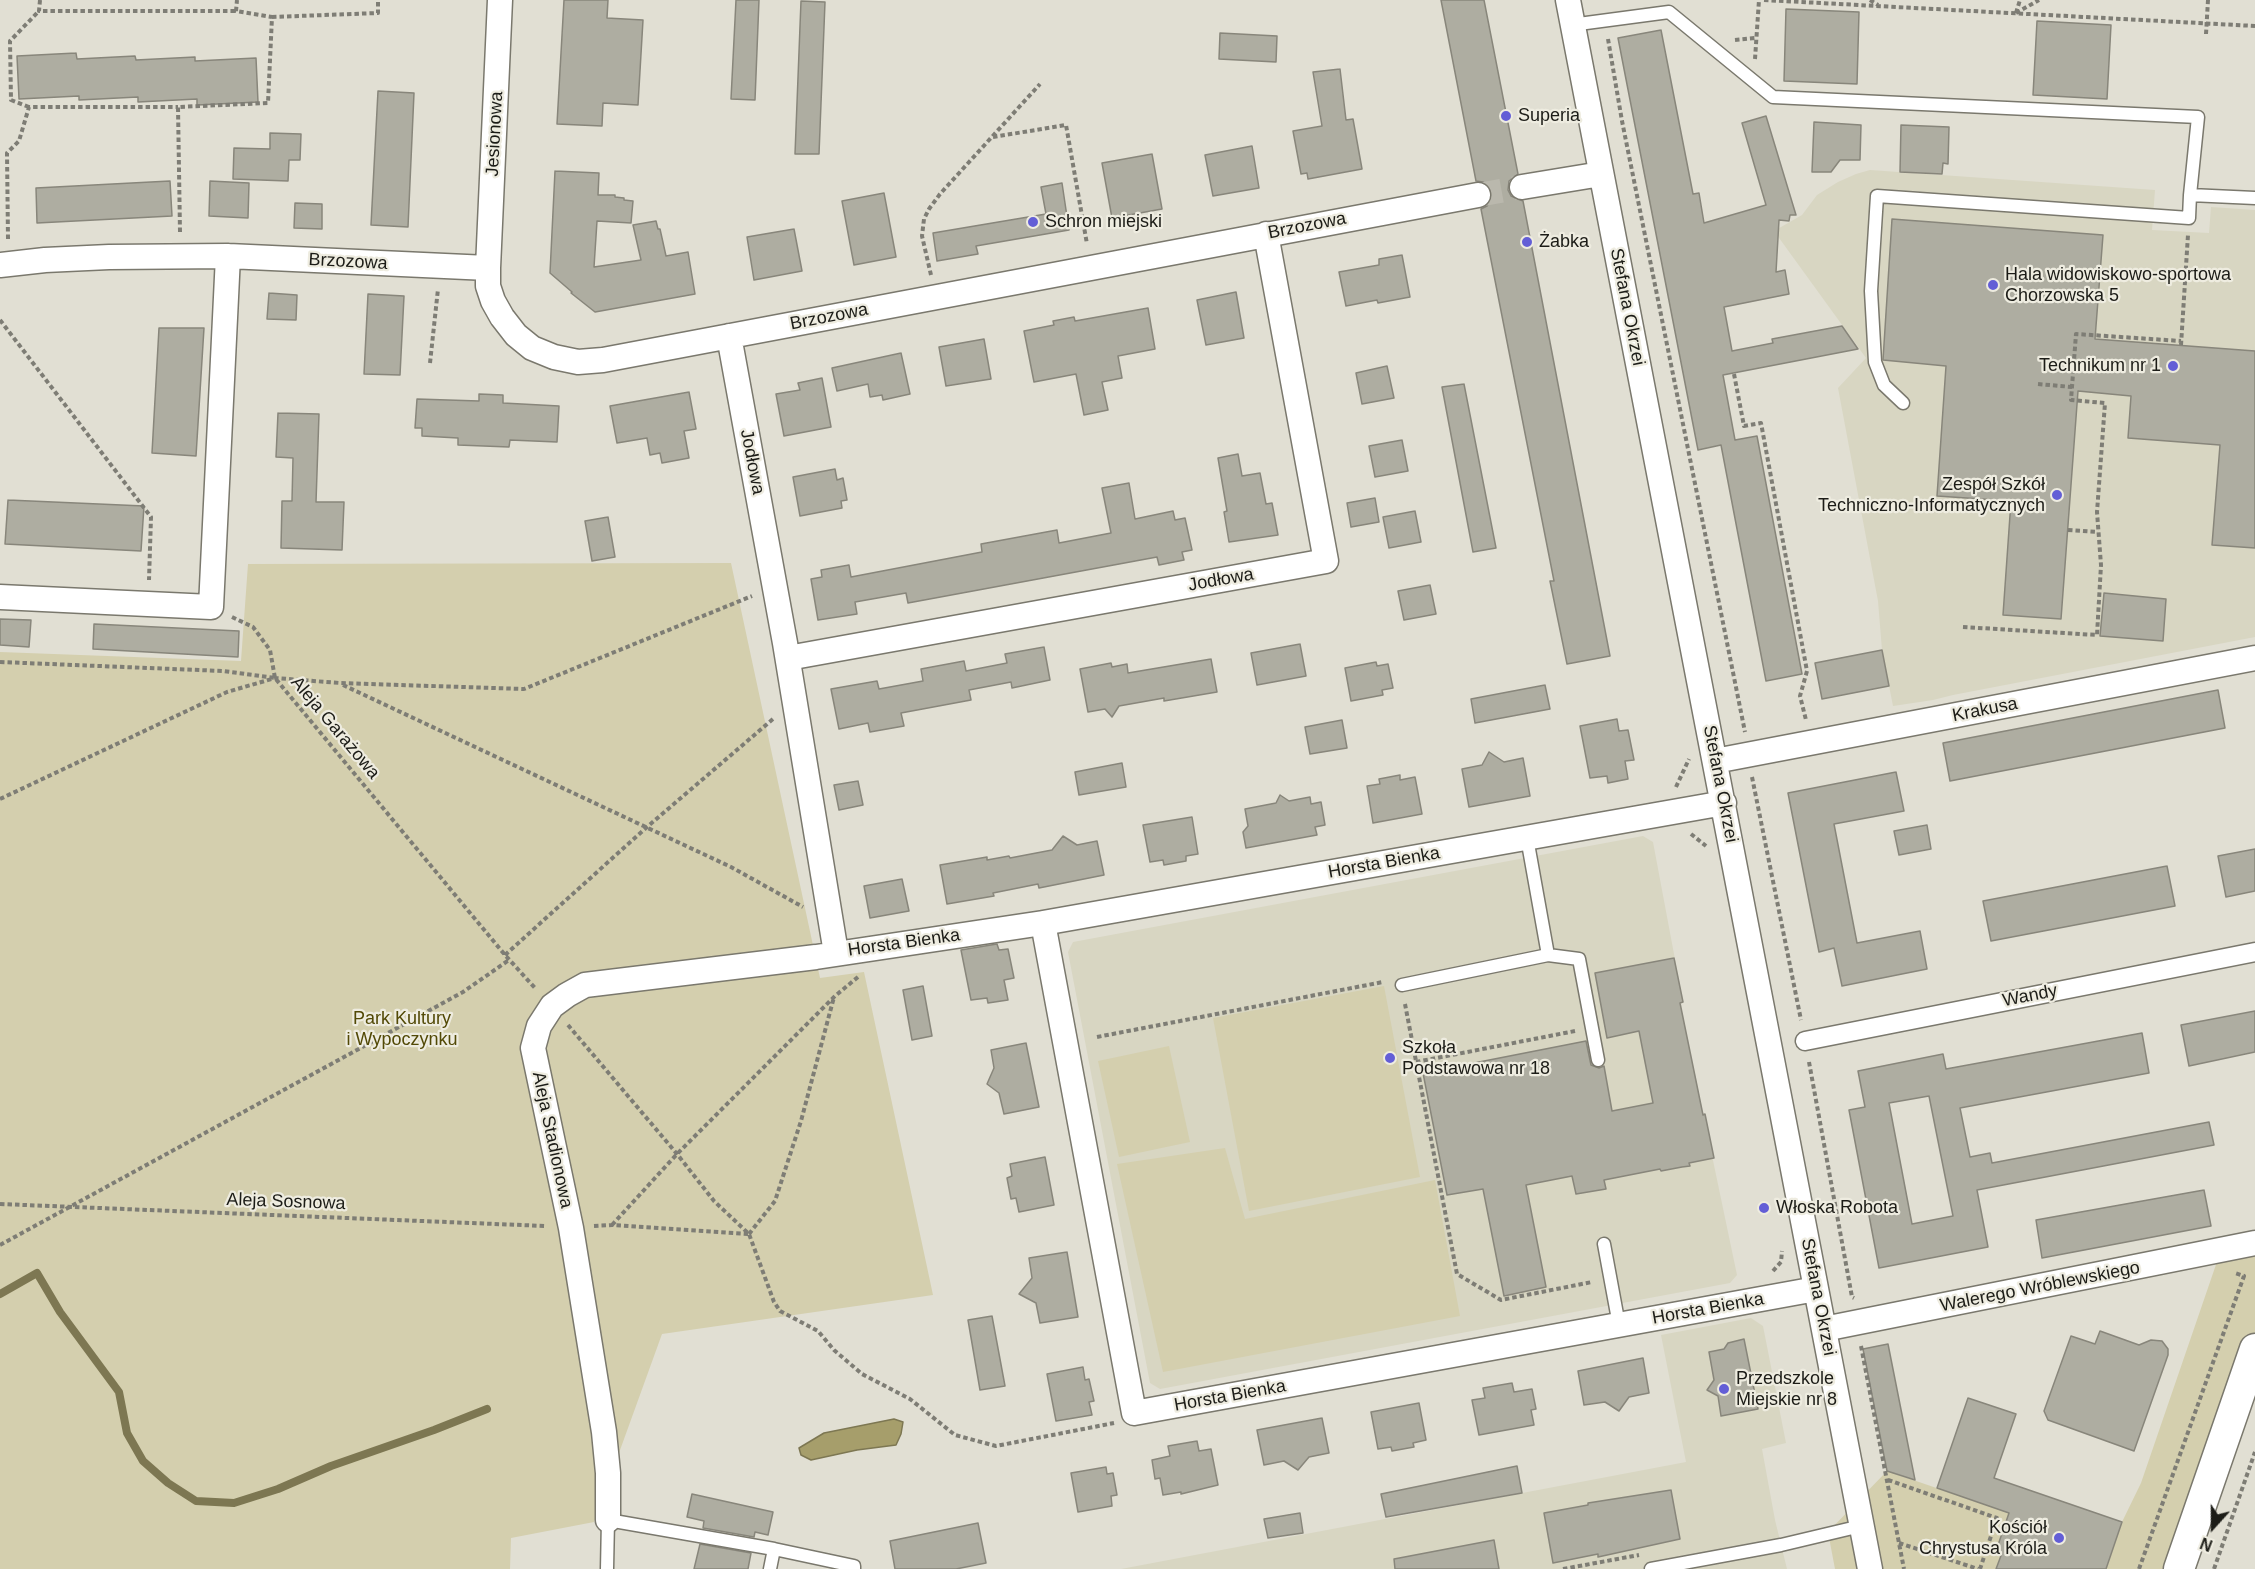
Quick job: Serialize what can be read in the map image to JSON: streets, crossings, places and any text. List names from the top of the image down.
{
  "streets": {
    "street": [
      "Jesionowa",
      "Brzozowa",
      "Stefana Okrzei",
      "Jodłowa",
      "Krakusa",
      "Horsta Bienka",
      "Wandy",
      "Aleja Stadionowa",
      "Walerego Wróblewskiego"
    ],
    "path": ["Aleja Garażowa", "Aleja Sosnowa"]
  },
  "crossings": [
    ["Jesionowa", "Brzozowa"],
    ["Brzozowa", "Jodłowa"],
    ["Stefana Okrzei", "Krakusa"],
    ["Stefana Okrzei", "Horsta Bienka"],
    ["Stefana Okrzei", "Walerego Wróblewskiego"],
    ["Jodłowa", "Horsta Bienka"],
    ["Jodłowa", "Aleja Stadionowa"],
    ["Aleja Garażowa", "Aleja Stadionowa"],
    ["Horsta Bienka", "Aleja Stadionowa"],
    ["Aleja Stadionowa", "Aleja Sosnowa"]
  ],
  "parks": ["Park Kultury i Wypoczynku"],
  "places": [
    "Superia",
    "Schron miejski",
    "Żabka",
    "Hala widowiskowo-sportowa Chorzowska 5",
    "Technikum nr 1",
    "Zespół Szkół Techniczno-Informatycznych",
    "Szkoła Podstawowa nr 18",
    "Włoska Robota",
    "Przedszkole Miejskie nr 8",
    "Kościół Chrystusa Króla"
  ],
  "north": "bottom"
}
